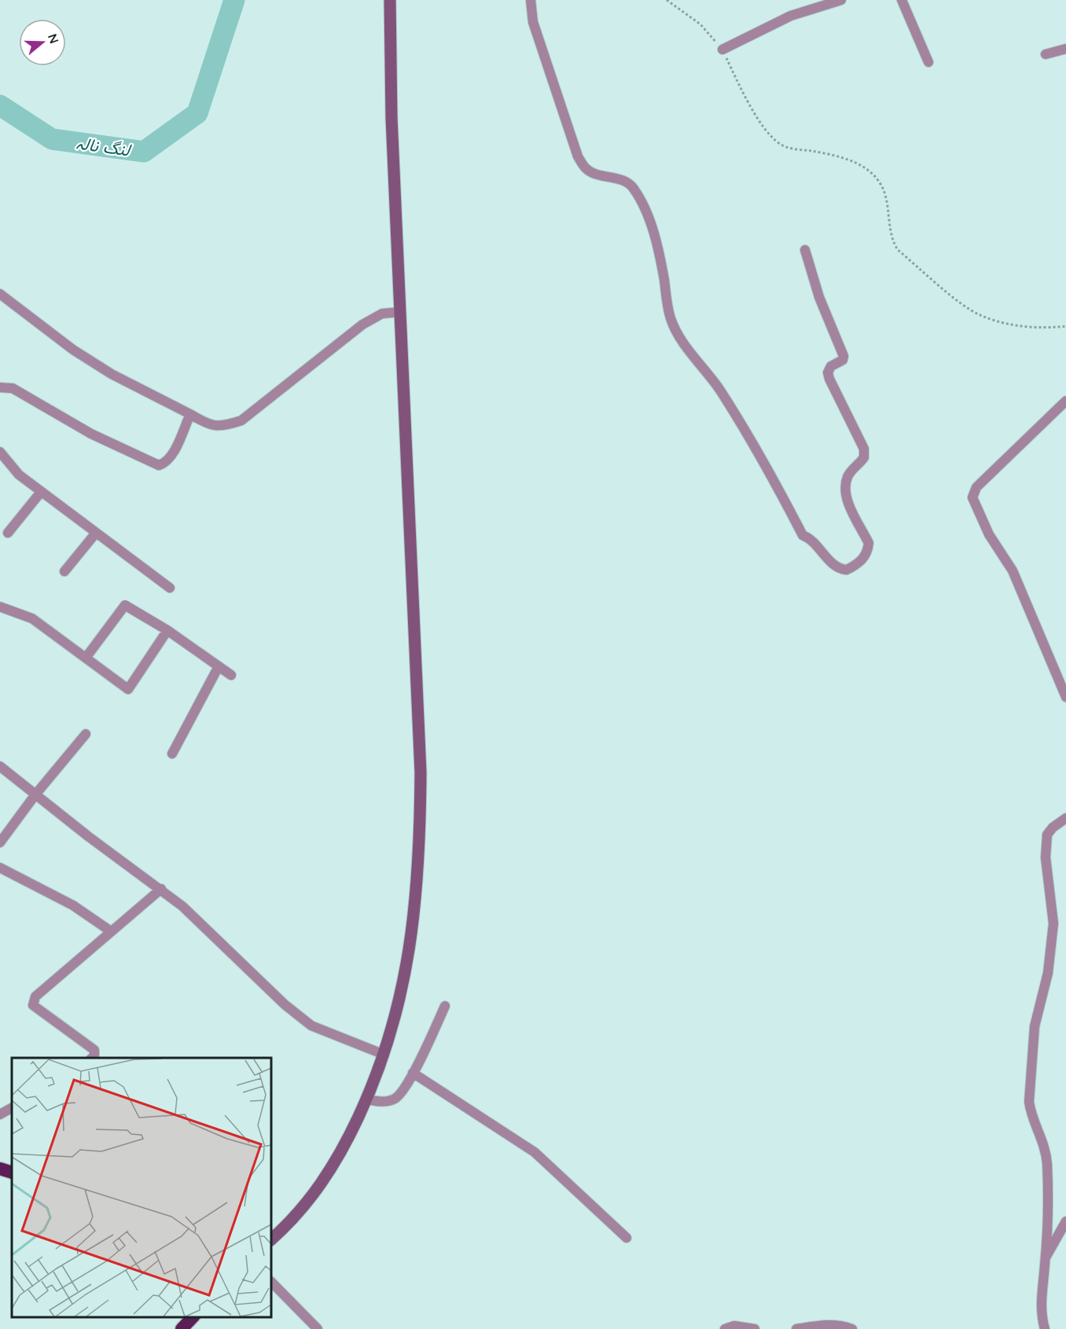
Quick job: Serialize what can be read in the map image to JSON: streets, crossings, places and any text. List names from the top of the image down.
{
  "water": ["لنگ نالہ"],
  "north": "right"
}
